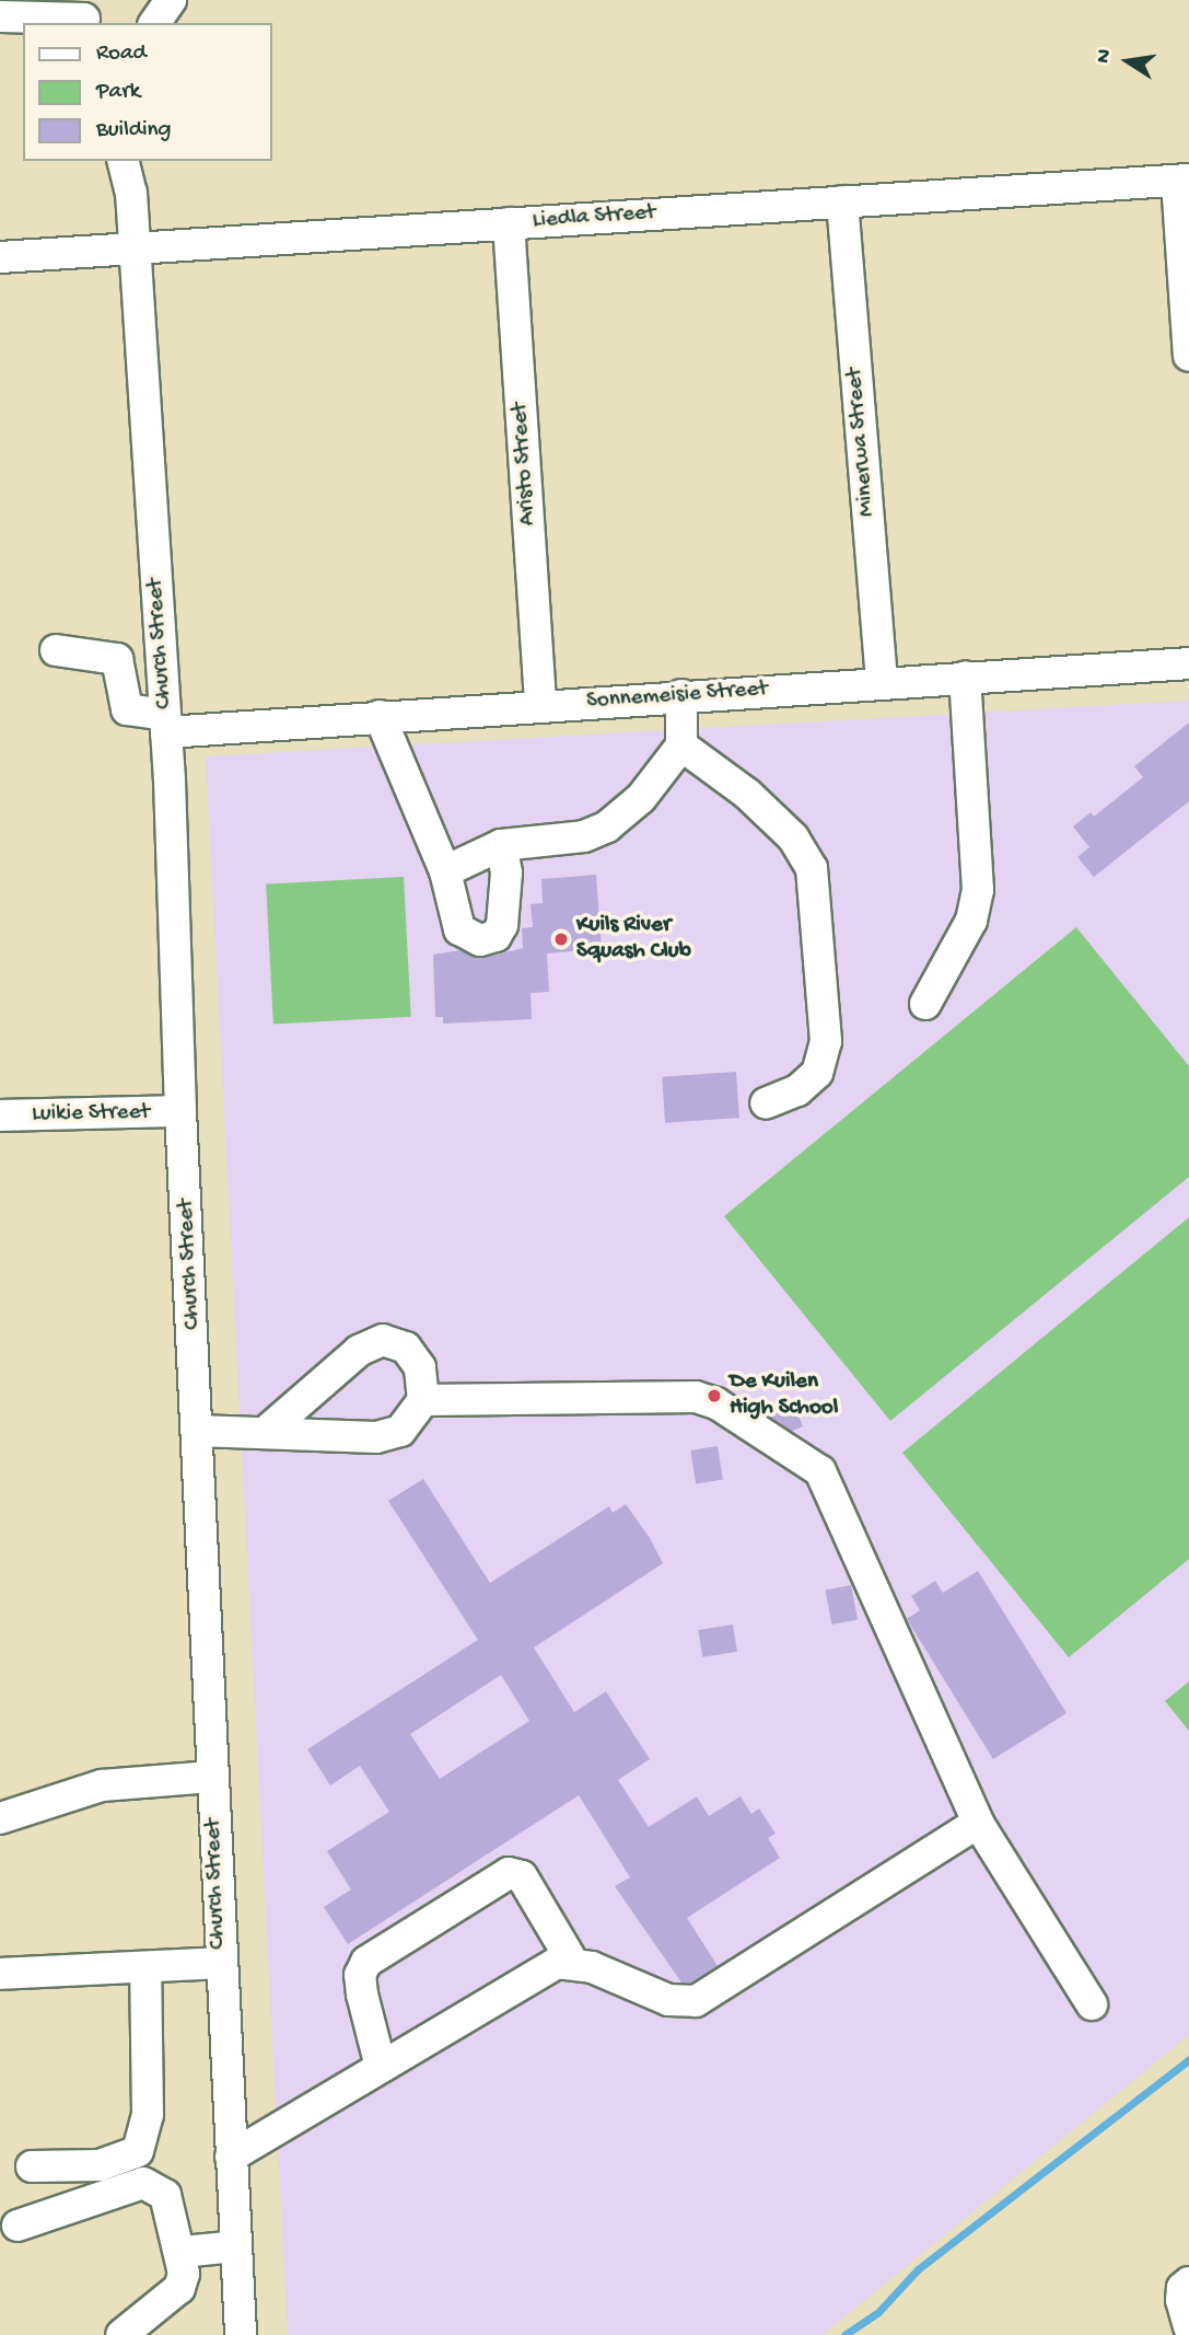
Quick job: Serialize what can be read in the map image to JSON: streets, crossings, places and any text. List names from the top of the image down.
{
  "streets": {
    "street": [
      "Liedla Street",
      "Minerwa Street",
      "Aristo Street",
      "Church Street",
      "Sonnemeisie Street",
      "Luikie Street"
    ]
  },
  "crossings": [
    ["Liedla Street", "Minerwa Street"],
    ["Liedla Street", "Aristo Street"],
    ["Liedla Street", "Church Street"],
    ["Minerwa Street", "Sonnemeisie Street"],
    ["Aristo Street", "Sonnemeisie Street"],
    ["Church Street", "Sonnemeisie Street"],
    ["Church Street", "Luikie Street"]
  ],
  "places": ["Kuils River Squash Club", "De Kuilen High School"],
  "legend": ["Road", "Park", "Building"],
  "north": "left"
}
